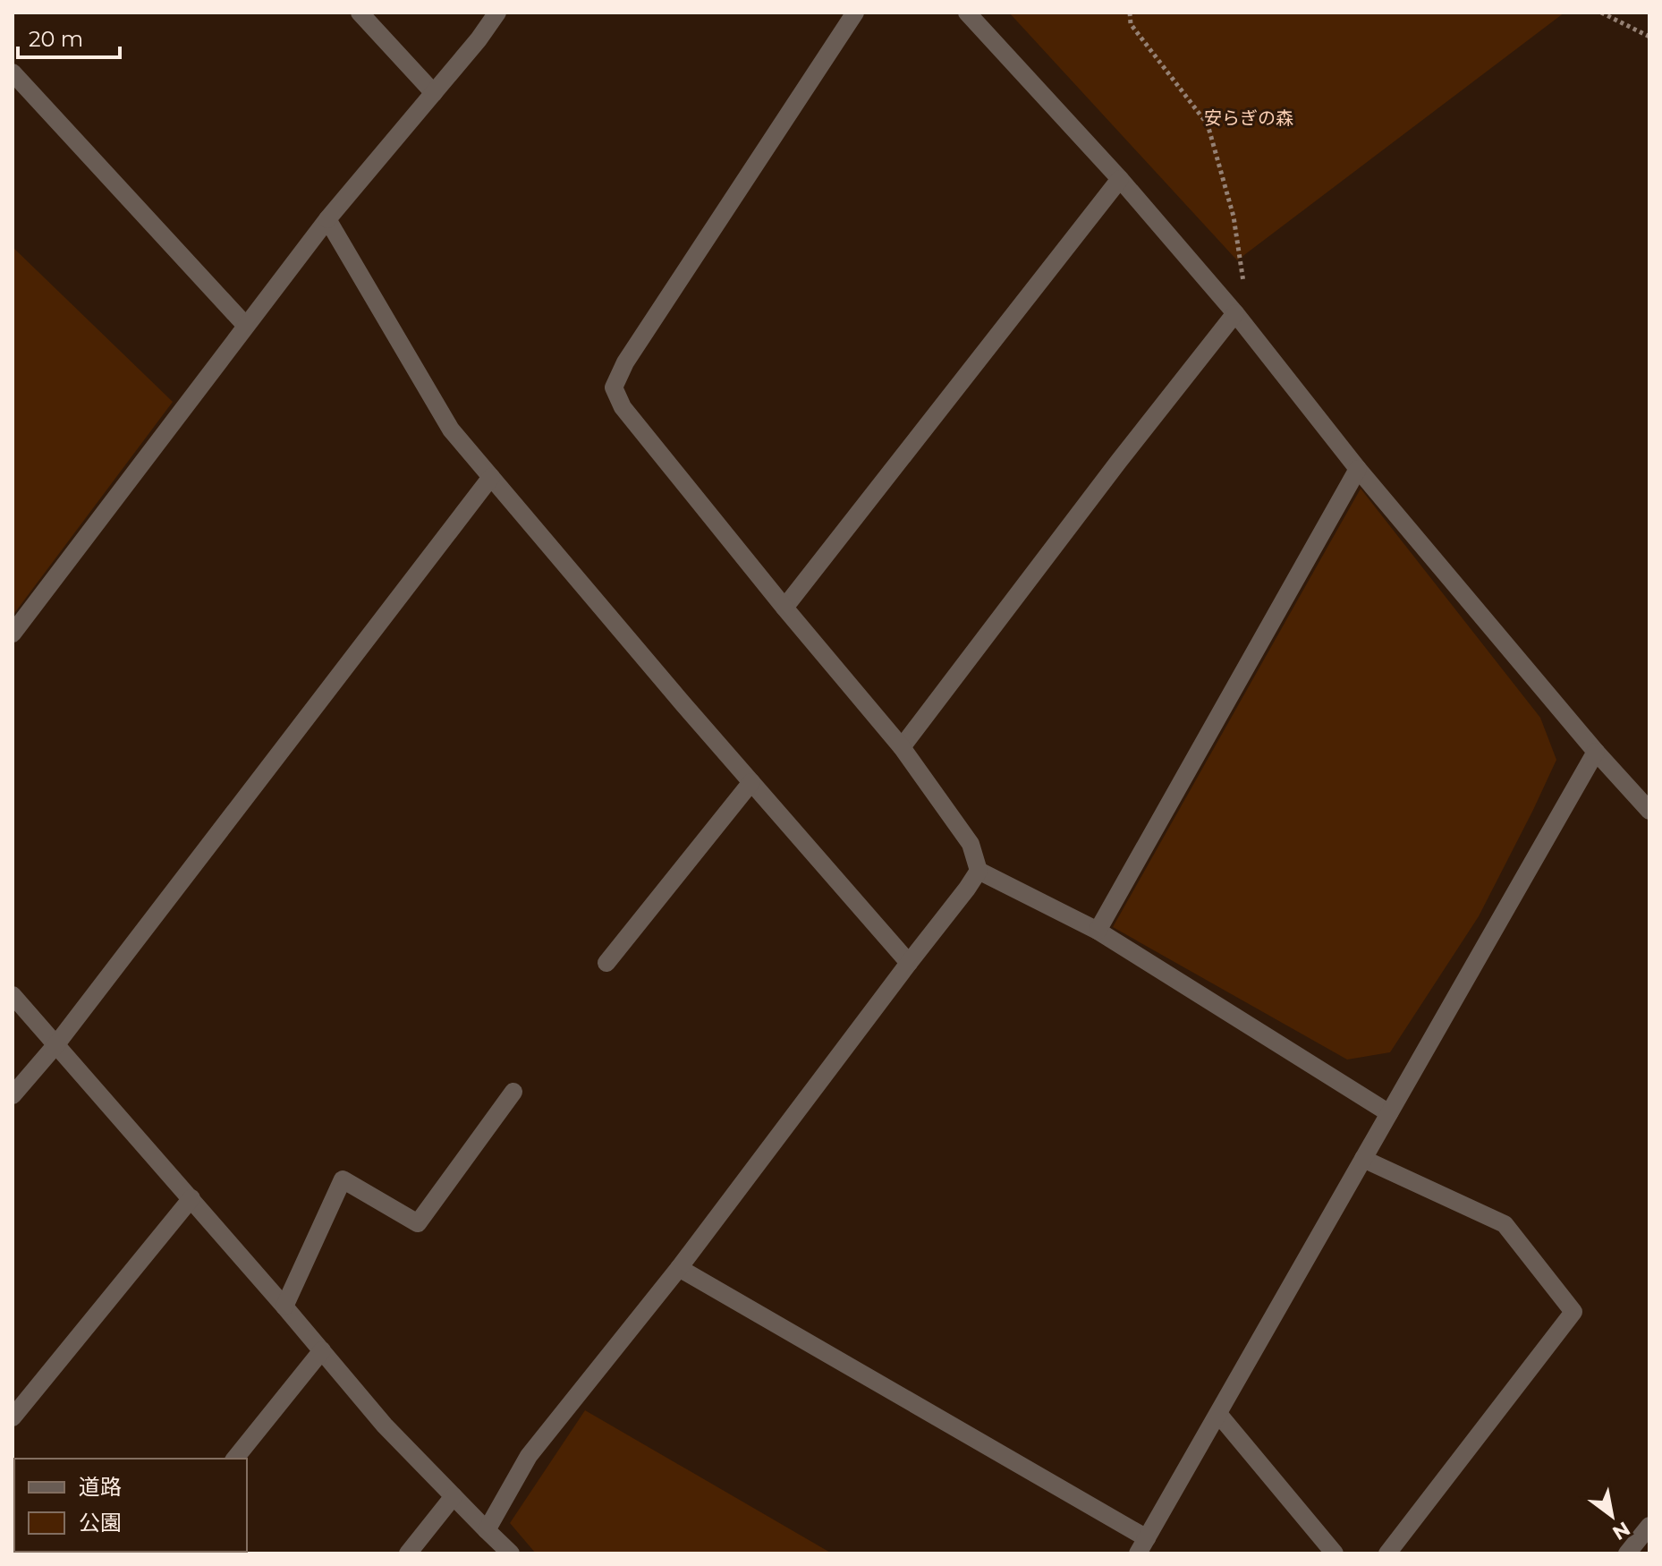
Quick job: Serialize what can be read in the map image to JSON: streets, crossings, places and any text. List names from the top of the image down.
{
  "parks": ["安らぎの森"],
  "legend": ["道路", "公園"],
  "scale_bar": "20 m",
  "north": "bottom right"
}
